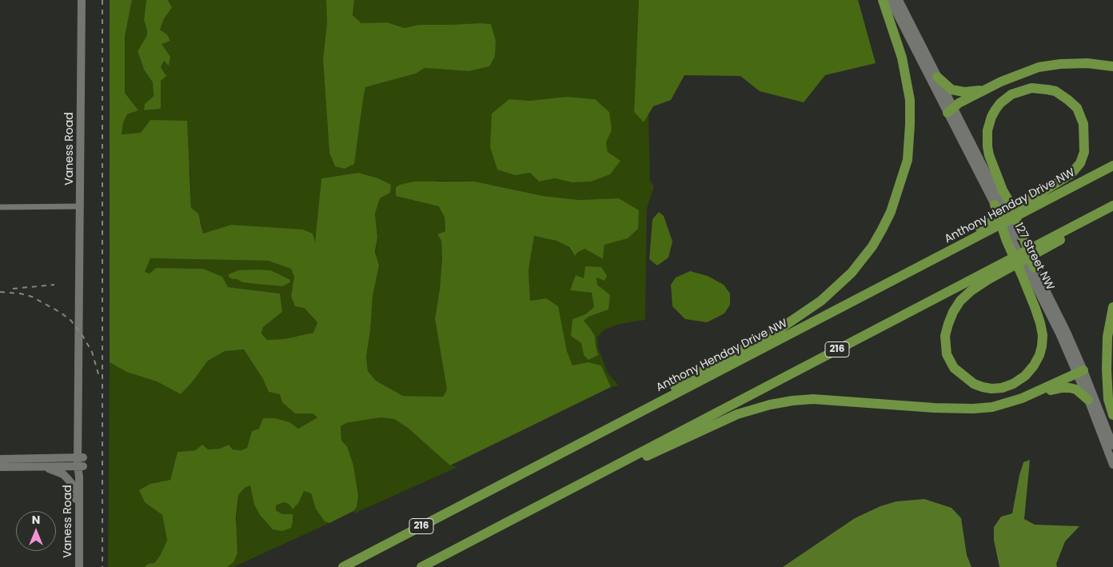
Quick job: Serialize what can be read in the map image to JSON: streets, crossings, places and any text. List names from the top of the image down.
{
  "streets": {
    "highway": ["Anthony Henday Drive NW", "216"],
    "main road": ["Vaness Road", "127 Street NW"]
  },
  "north": "top"
}
